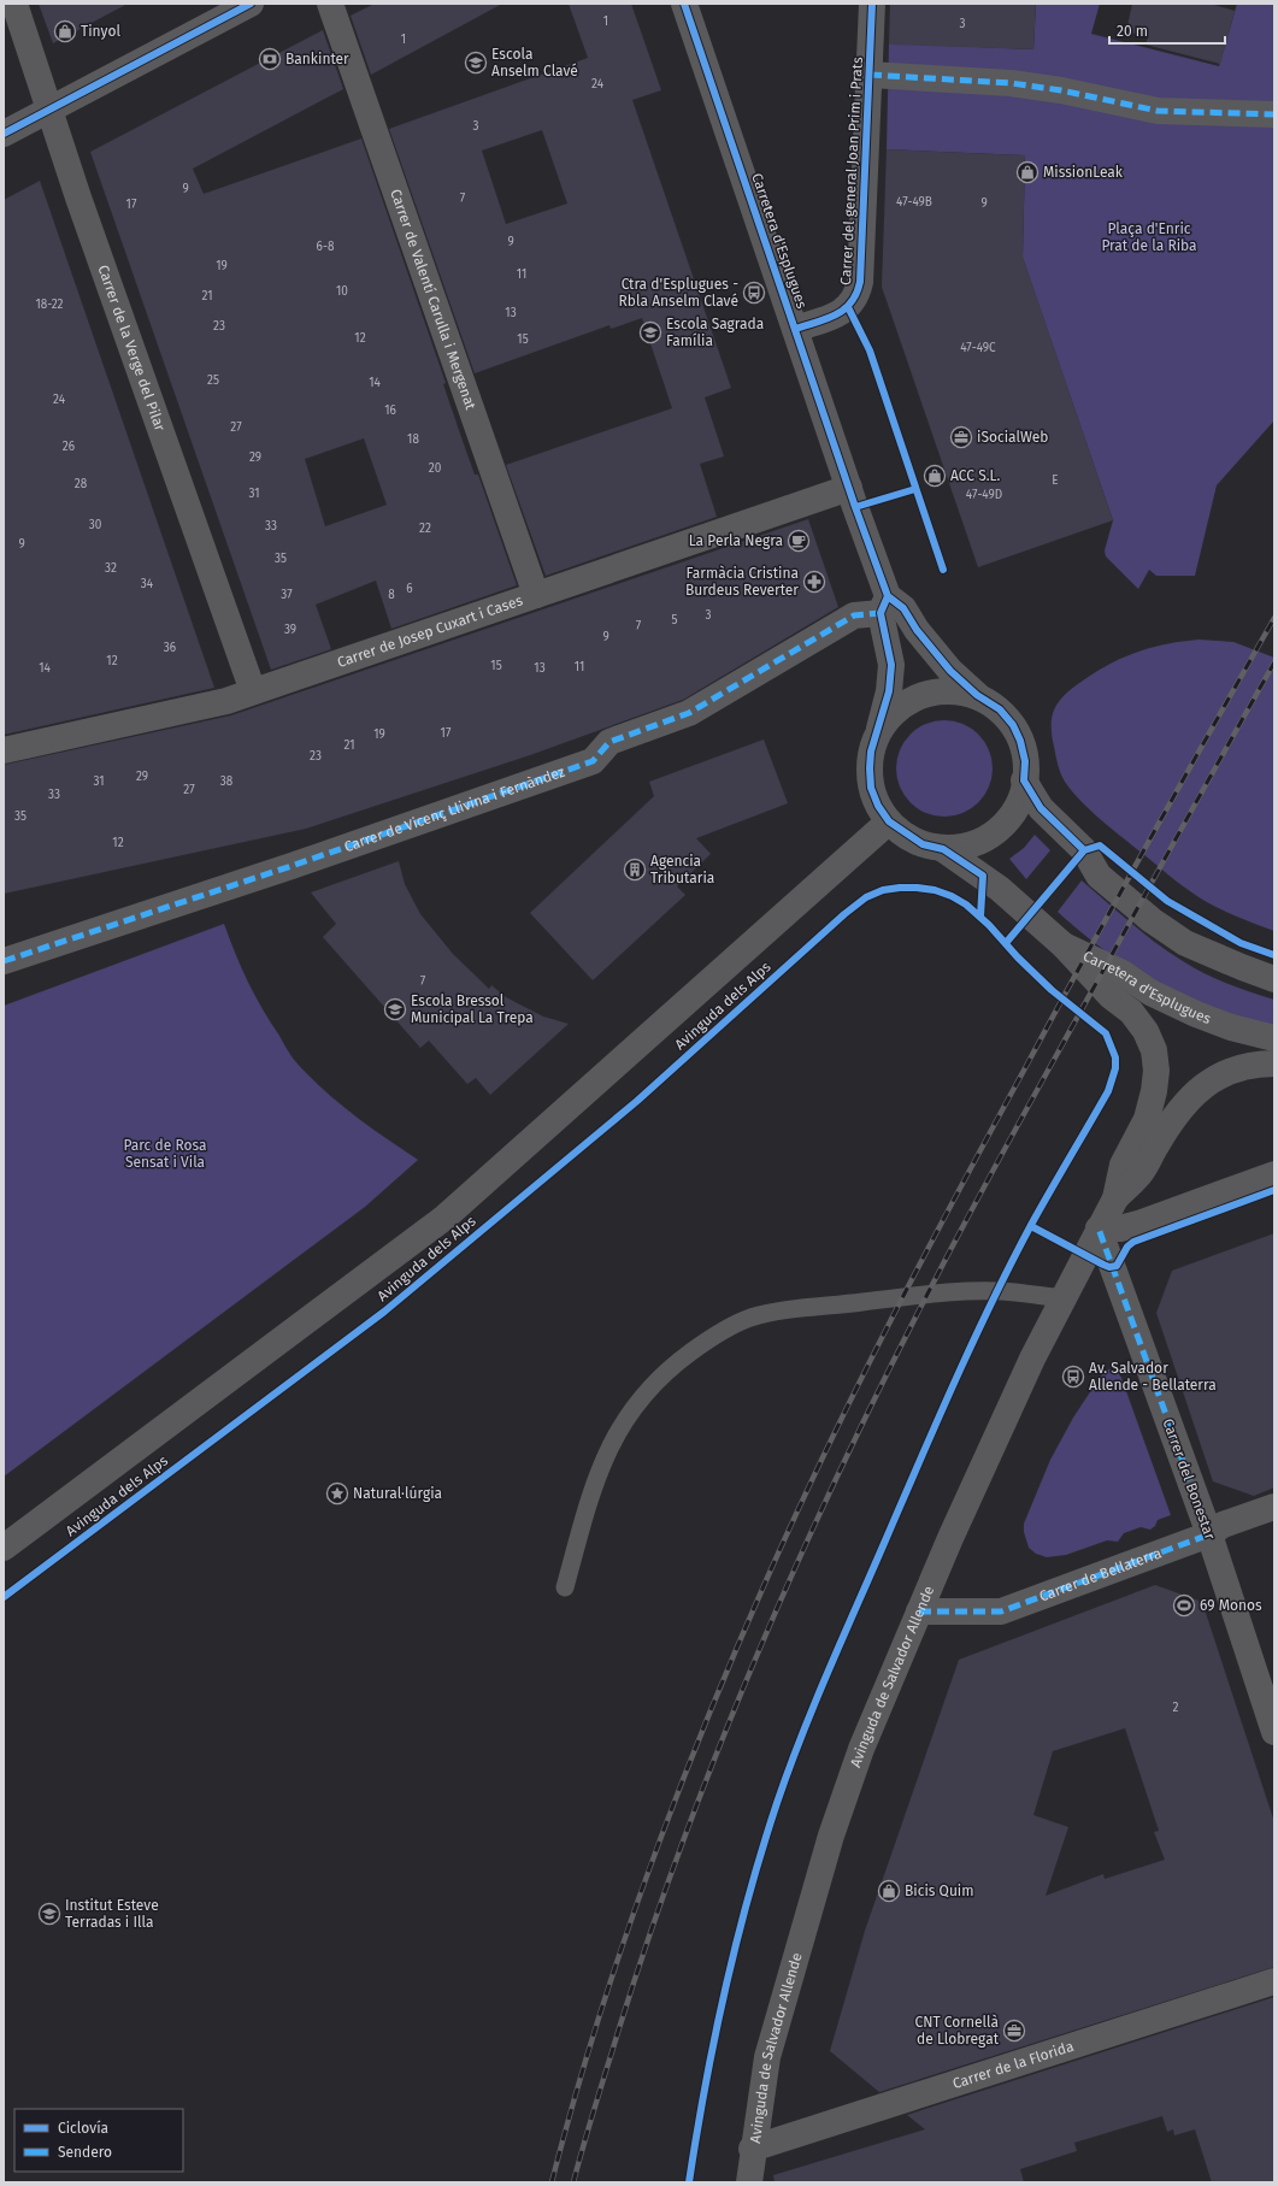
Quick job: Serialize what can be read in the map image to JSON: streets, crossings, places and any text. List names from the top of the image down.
{
  "streets": {
    "street": [
      "Carrer del general Joan Prim i Prats",
      "Carretera d'Esplugues",
      "Carrer de Valentí Carulla i Mergenat",
      "Carrer de la Verge del Pilar",
      "Carrer de Josep Cuxart i Cases",
      "Carrer de Vicenç Llivina i Fernàndez",
      "Avinguda dels Alps",
      "Carrer del Bonestar",
      "Carrer de Bellaterra",
      "Avinguda de Salvador Allende",
      "Carrer de la Florida"
    ]
  },
  "crossings": [
    ["Carrer del general Joan Prim i Prats", "Carretera d'Esplugues"],
    ["Carretera d'Esplugues", "Carrer de Josep Cuxart i Cases"],
    ["Carretera d'Esplugues", "Carrer de Vicenç Llivina i Fernàndez"],
    ["Carretera d'Esplugues", "Avinguda dels Alps"],
    ["Carrer de Valentí Carulla i Mergenat", "Carrer de Josep Cuxart i Cases"],
    ["Carrer de la Verge del Pilar", "Carrer de Josep Cuxart i Cases"],
    ["Carrer del Bonestar", "Carrer de Bellaterra"],
    ["Carrer del Bonestar", "Avinguda de Salvador Allende"],
    ["Carrer de Bellaterra", "Avinguda de Salvador Allende"],
    ["Avinguda de Salvador Allende", "Carrer de la Florida"]
  ],
  "parks": ["Plaça d'Enric Prat de la Riba", "Parc de Rosa Sensat i Vila"],
  "places": {
    "shop": [
      "Tinyol",
      "MissionLeak",
      "ACC S.L.",
      "Bicis Quim"
    ],
    "bank": ["Bankinter"],
    "school or university": [
      "Escola Anselm Clavé",
      "Escola Sagrada Família",
      "Escola Bressol Municipal La Trepa",
      "Institut Esteve Terradas i Illa"
    ],
    "bus stop": ["Ctra d'Esplugues - Rbla Anselm Clavé", "Av. Salvador Allende - Bellaterra"],
    "office": ["iSocialWeb", "CNT Cornellà de Llobregat"],
    "cafe": ["La Perla Negra"],
    "pharmacy": ["Farmàcia Cristina Burdeus Reverter"],
    "building": ["Agencia Tributaria"],
    "place": ["Natural·lúrgia"],
    "sports": ["69 Monos"]
  },
  "house_numbers": [
    "1",
    "3",
    "1",
    "24",
    "3",
    "9",
    "7",
    "47-49B",
    "9",
    "17",
    "9",
    "6-8",
    "19",
    "11",
    "10",
    "21",
    "18-22",
    "13",
    "23",
    "12",
    "15",
    "47-49C",
    "25",
    "14",
    "24",
    "16",
    "27",
    "18",
    "26",
    "29",
    "20",
    "E",
    "28",
    "31",
    "47-49D",
    "30",
    "33",
    "22",
    "9",
    "35",
    "32",
    "34",
    "6",
    "37",
    "8",
    "3",
    "5",
    "7",
    "39",
    "9",
    "36",
    "12",
    "15",
    "11",
    "14",
    "13",
    "17",
    "19",
    "21",
    "23",
    "29",
    "31",
    "38",
    "27",
    "33",
    "35",
    "12",
    "7",
    "2"
  ],
  "legend": ["Ciclovía", "Sendero"],
  "scale_bar": "20 m"
}
